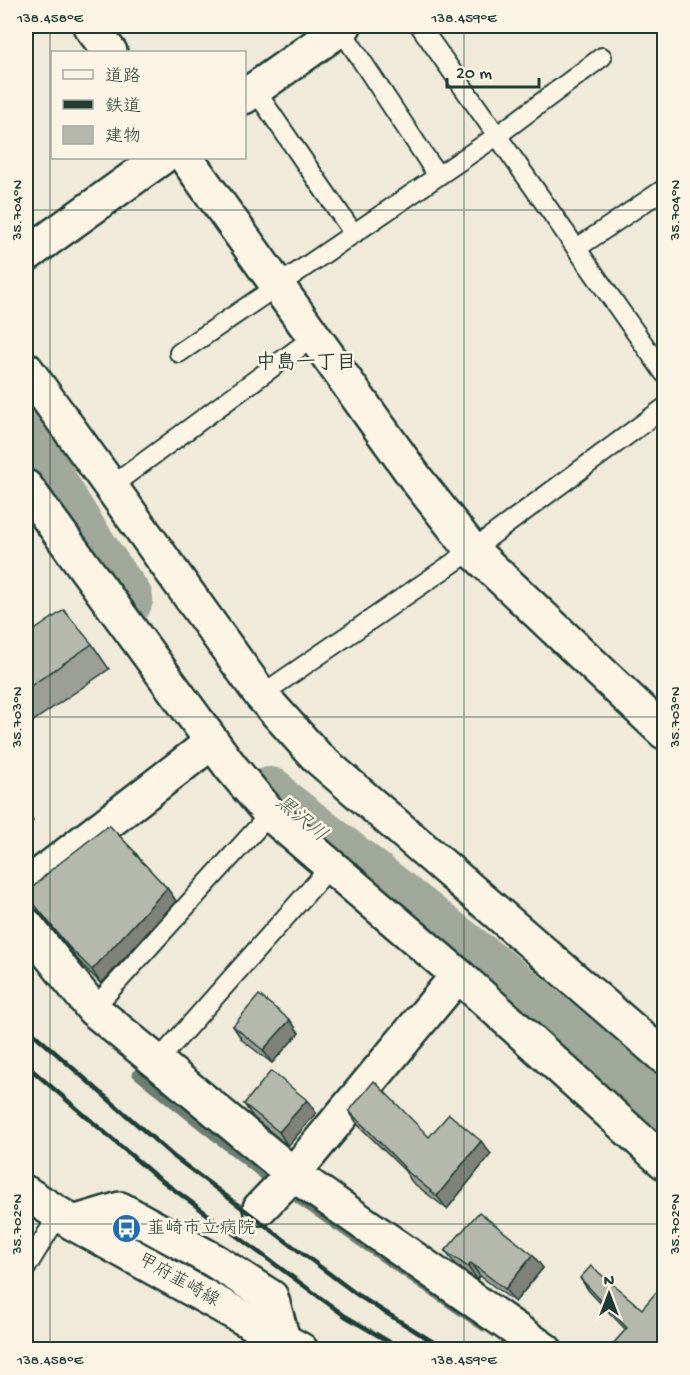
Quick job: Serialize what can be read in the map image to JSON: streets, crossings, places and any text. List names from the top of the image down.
{
  "streets": {
    "street": ["甲府韮崎線"]
  },
  "districts": ["中島一丁目"],
  "water": ["黒沢川"],
  "places": {
    "bus stop": ["韮崎市立病院"]
  },
  "legend": ["道路", "鉄道", "建物"],
  "scale_bar": "20 m",
  "north": "top",
  "coordinates": [
    "138.458°E",
    "138.459°E",
    "35.704°N",
    "35.703°N",
    "35.702°N"
  ]
}
